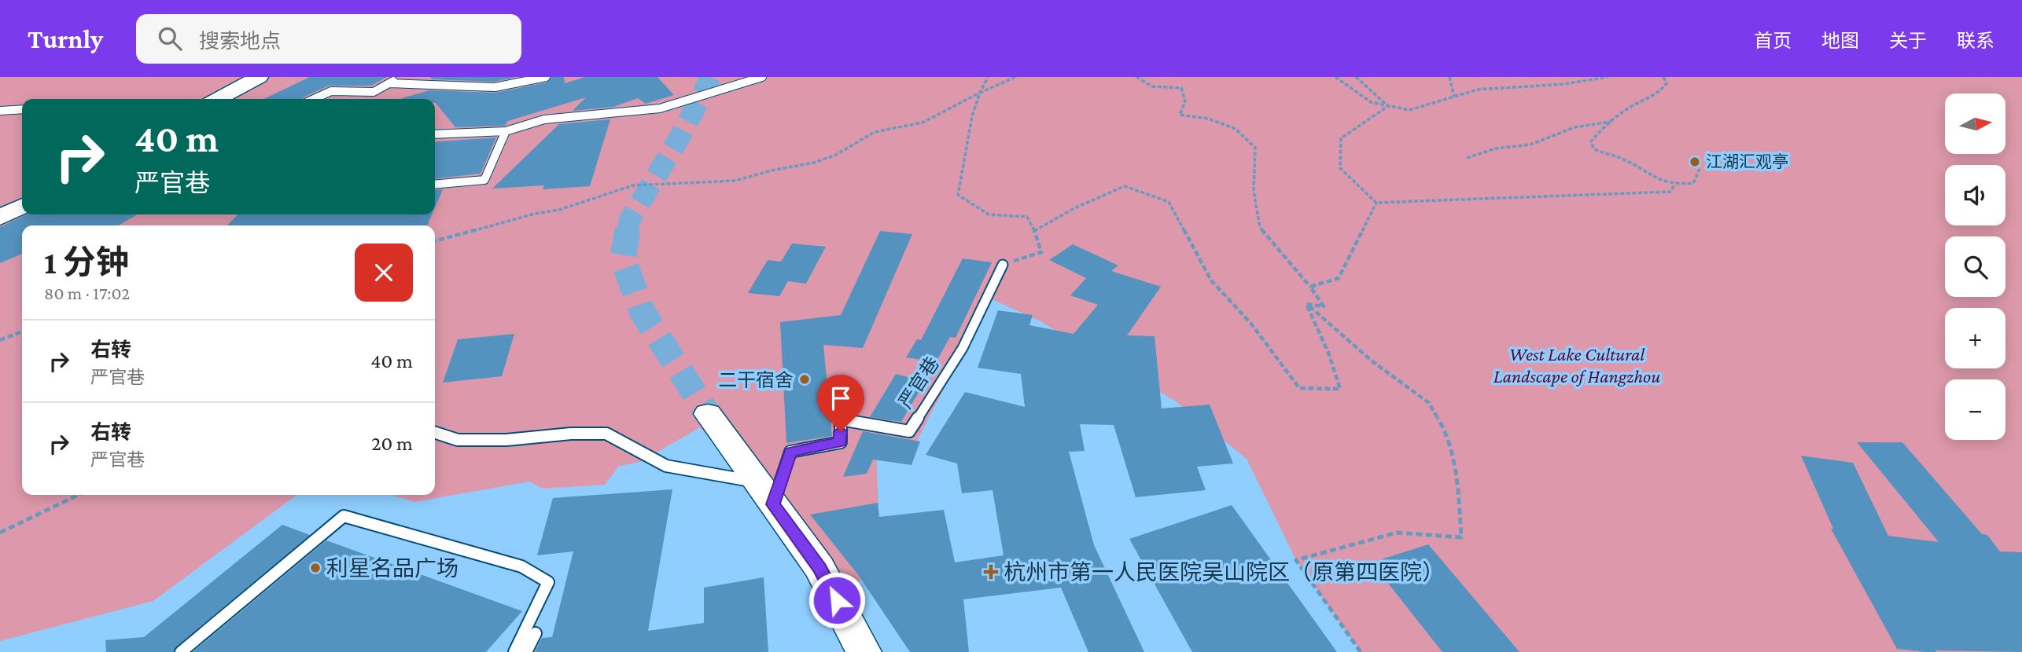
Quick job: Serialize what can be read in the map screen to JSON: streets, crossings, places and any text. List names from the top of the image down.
{
  "streets": {
    "lane": ["严官巷"]
  },
  "parks": ["West Lake Cultural Landscape of Hangzhou"],
  "places": {
    "other": ["江湖汇观亭", "二干宿舍", "利星名品广场"],
    "health": ["杭州市第一人民医院吴山院区（原第四医院）"]
  },
  "north": "right",
  "page": {
    "header": "Turnly",
    "search": "搜索地点",
    "nav": [
      "首页",
      "地图",
      "关于",
      "联系"
    ],
    "map_buttons": ["+", "−"],
    "turn": ["40 m", "严官巷"],
    "heading": ["1 分钟", "80 m · 17:02"],
    "list": [
      {
        "name": "右转",
        "note": "严官巷",
        "value": "40 m"
      },
      {
        "name": "右转",
        "note": "严官巷",
        "value": "20 m"
      }
    ]
  }
}
